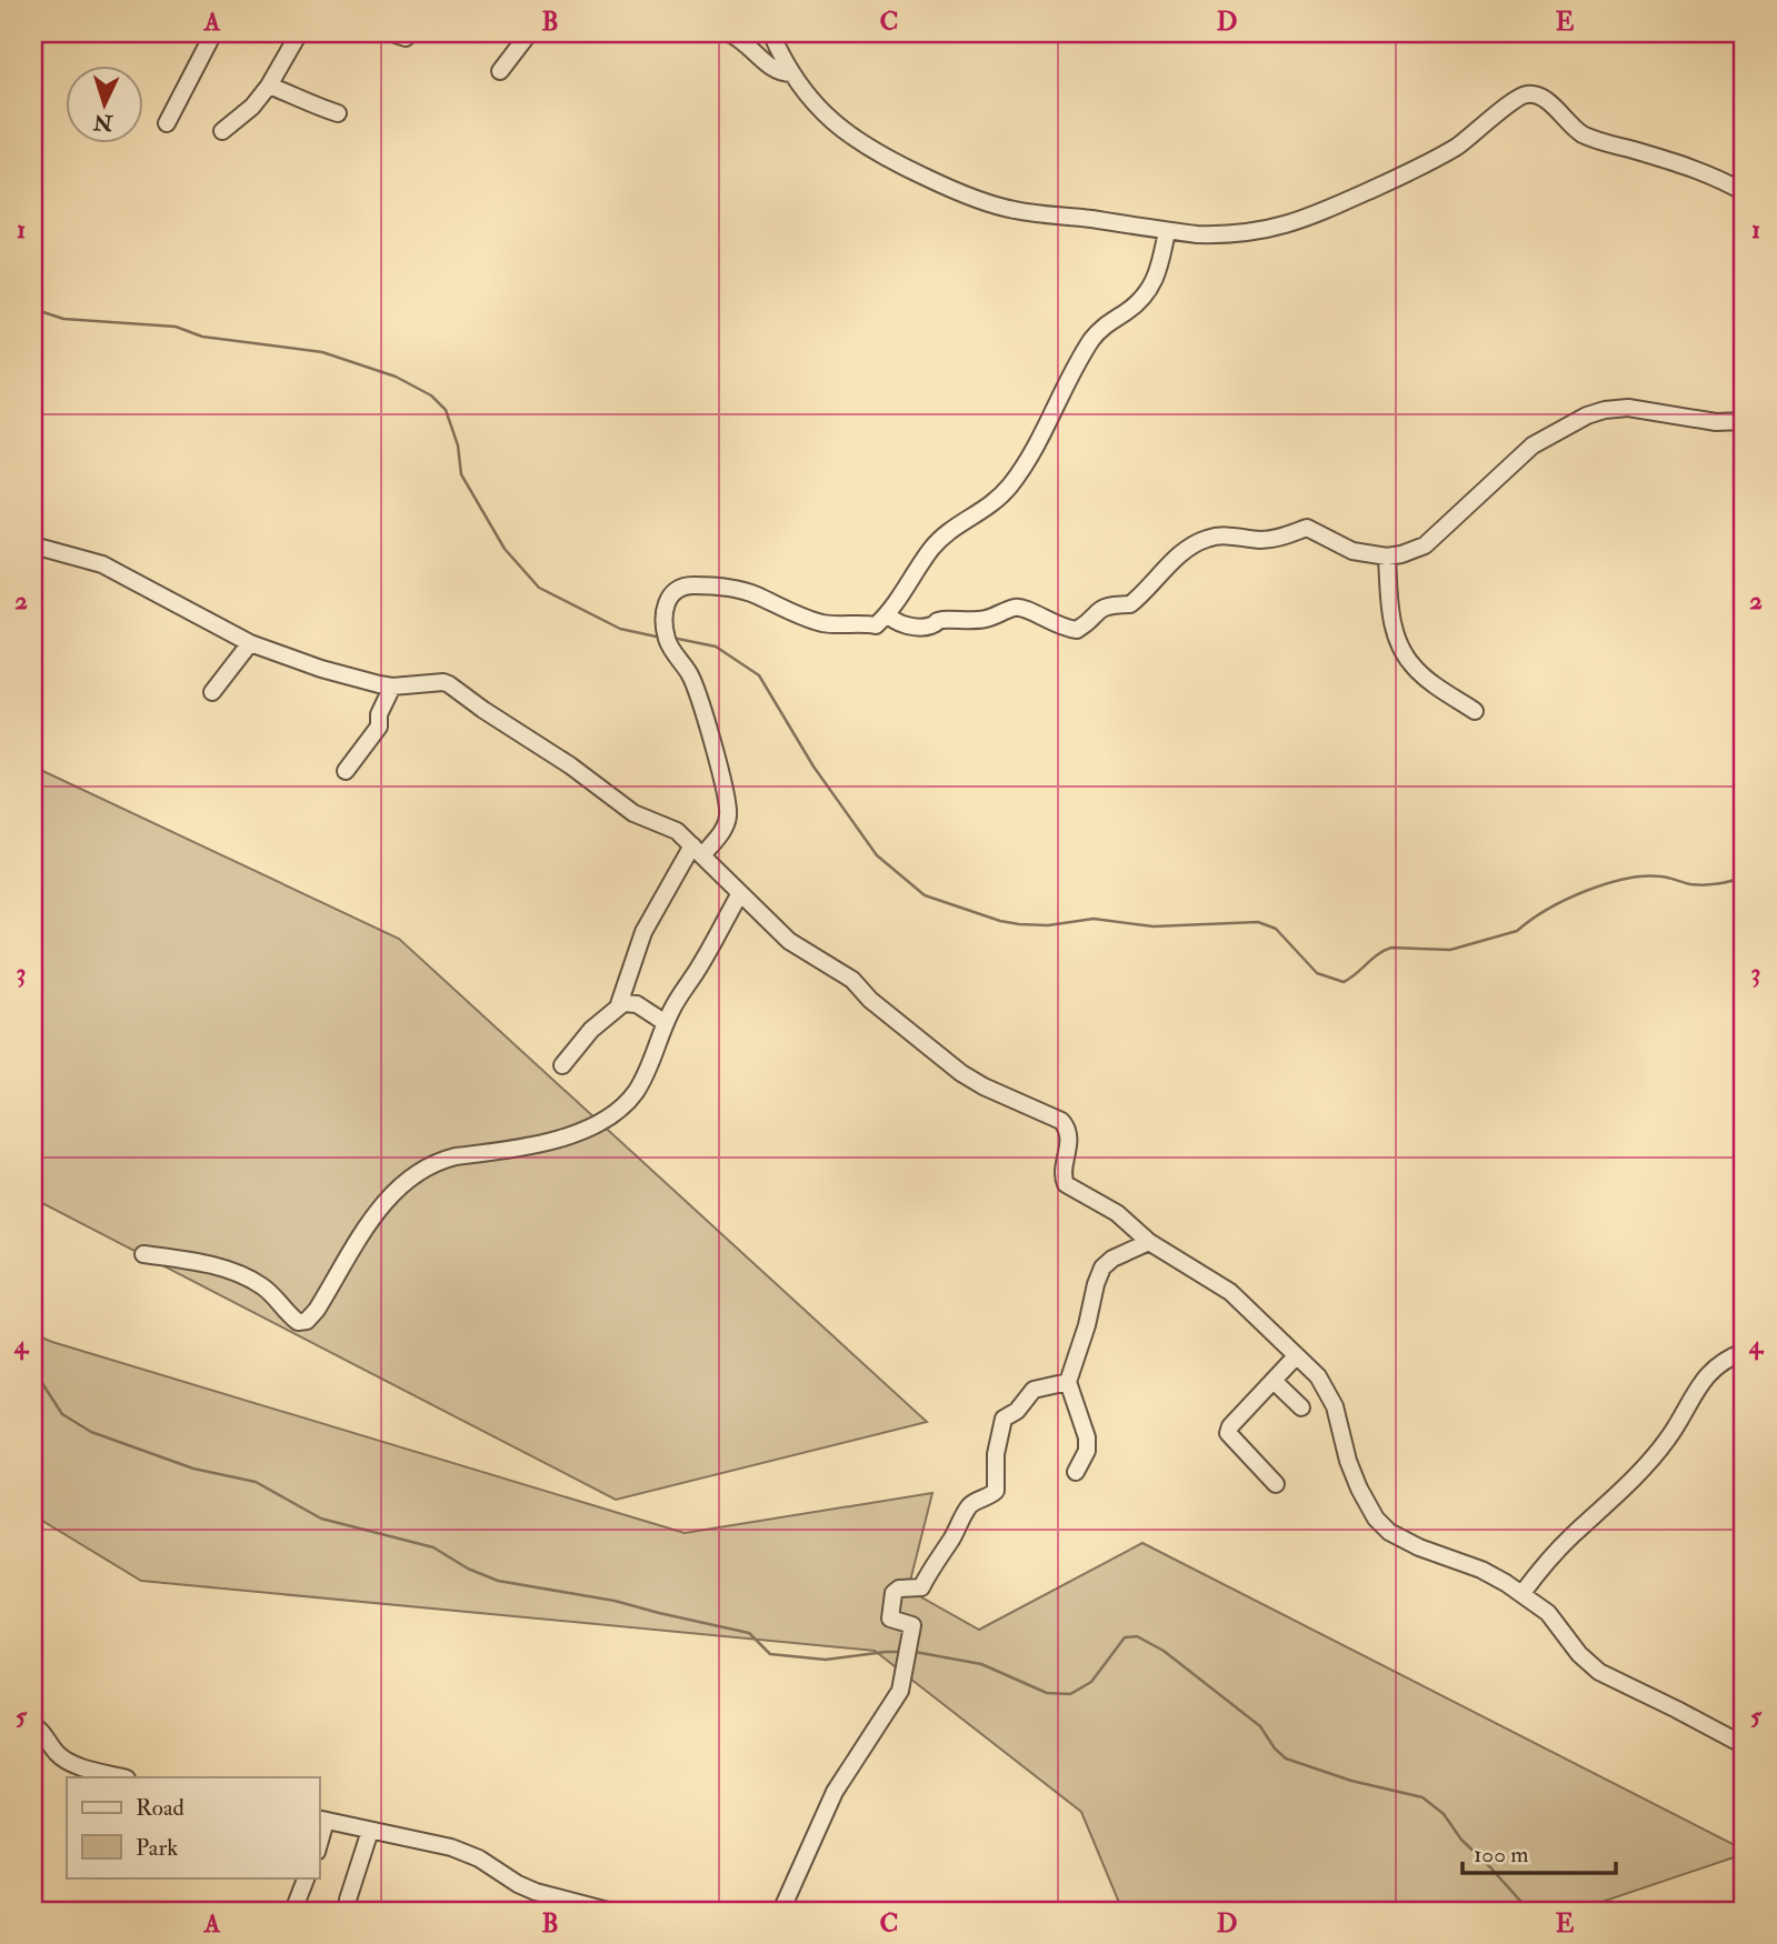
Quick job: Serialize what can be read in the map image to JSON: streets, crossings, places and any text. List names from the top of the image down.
{
  "legend": ["Road", "Park"],
  "scale_bar": "100 m",
  "north": "bottom",
  "grid": {
    "columns": [
      "A",
      "B",
      "C",
      "D",
      "E"
    ],
    "rows": [
      "1",
      "2",
      "3",
      "4",
      "5"
    ]
  }
}
